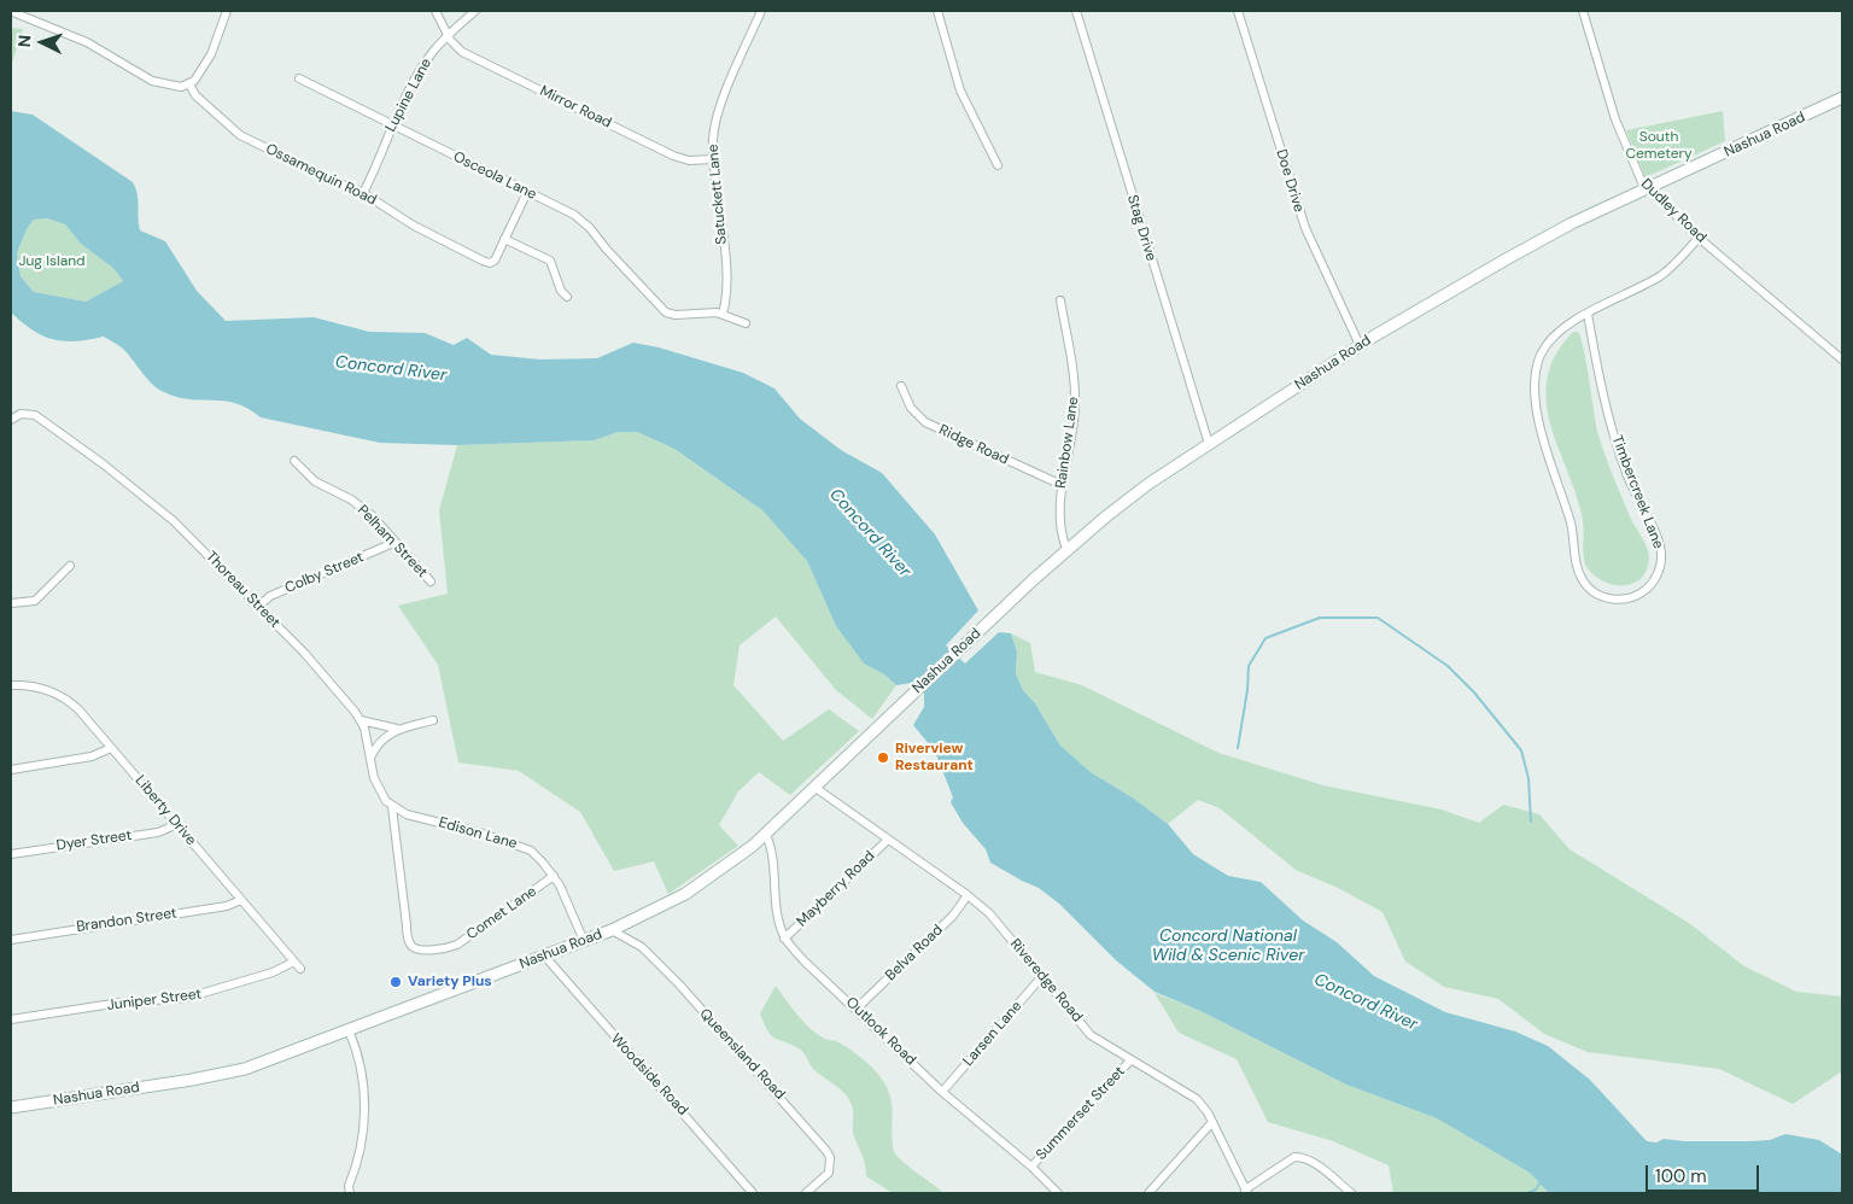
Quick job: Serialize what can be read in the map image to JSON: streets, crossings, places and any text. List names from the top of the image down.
{
  "streets": {
    "main road": ["Nashua Road"],
    "street": [
      "Lupine Lane",
      "Mirror Road",
      "Ossamequin Road",
      "Osceola Lane",
      "Doe Drive",
      "Satuckett Lane",
      "Dudley Road",
      "Stag Drive",
      "Rainbow Lane",
      "Ridge Road",
      "Timbercreek Lane",
      "Pelham Street",
      "Colby Street",
      "Thoreau Street",
      "Liberty Drive",
      "Edison Lane",
      "Dyer Street",
      "Mayberry Road",
      "Comet Lane",
      "Brandon Street",
      "Belva Road",
      "Riveredge Road",
      "Juniper Street",
      "Outlook Road",
      "Larsen Lane",
      "Queensland Road",
      "Woodside Road",
      "Summerset Street"
    ]
  },
  "crossings": [
    ["Lupine Lane", "Mirror Road"],
    ["Lupine Lane", "Ossamequin Road"],
    ["Lupine Lane", "Osceola Lane"],
    ["Mirror Road", "Satuckett Lane"],
    ["Nashua Road", "Doe Drive"],
    ["Nashua Road", "Dudley Road"],
    ["Nashua Road", "Stag Drive"],
    ["Nashua Road", "Rainbow Lane"],
    ["Nashua Road", "Edison Lane"],
    ["Nashua Road", "Riveredge Road"],
    ["Nashua Road", "Outlook Road"],
    ["Nashua Road", "Queensland Road"],
    ["Nashua Road", "Woodside Road"],
    ["Osceola Lane", "Satuckett Lane"],
    ["Dudley Road", "Timbercreek Lane"],
    ["Rainbow Lane", "Ridge Road"],
    ["Pelham Street", "Colby Street"],
    ["Colby Street", "Thoreau Street"],
    ["Thoreau Street", "Edison Lane"],
    ["Thoreau Street", "Comet Lane"],
    ["Liberty Drive", "Dyer Street"],
    ["Liberty Drive", "Brandon Street"],
    ["Liberty Drive", "Juniper Street"],
    ["Edison Lane", "Comet Lane"],
    ["Mayberry Road", "Riveredge Road"],
    ["Mayberry Road", "Outlook Road"],
    ["Belva Road", "Riveredge Road"],
    ["Belva Road", "Outlook Road"],
    ["Riveredge Road", "Larsen Lane"],
    ["Riveredge Road", "Summerset Street"],
    ["Outlook Road", "Larsen Lane"],
    ["Outlook Road", "Summerset Street"]
  ],
  "water": ["Concord River", "Concord National Wild & Scenic River"],
  "parks": ["South Cemetery", "Jug Island"],
  "places": ["Riverview Restaurant", "Variety Plus"],
  "scale_bar": "100 m",
  "north": "left"
}
